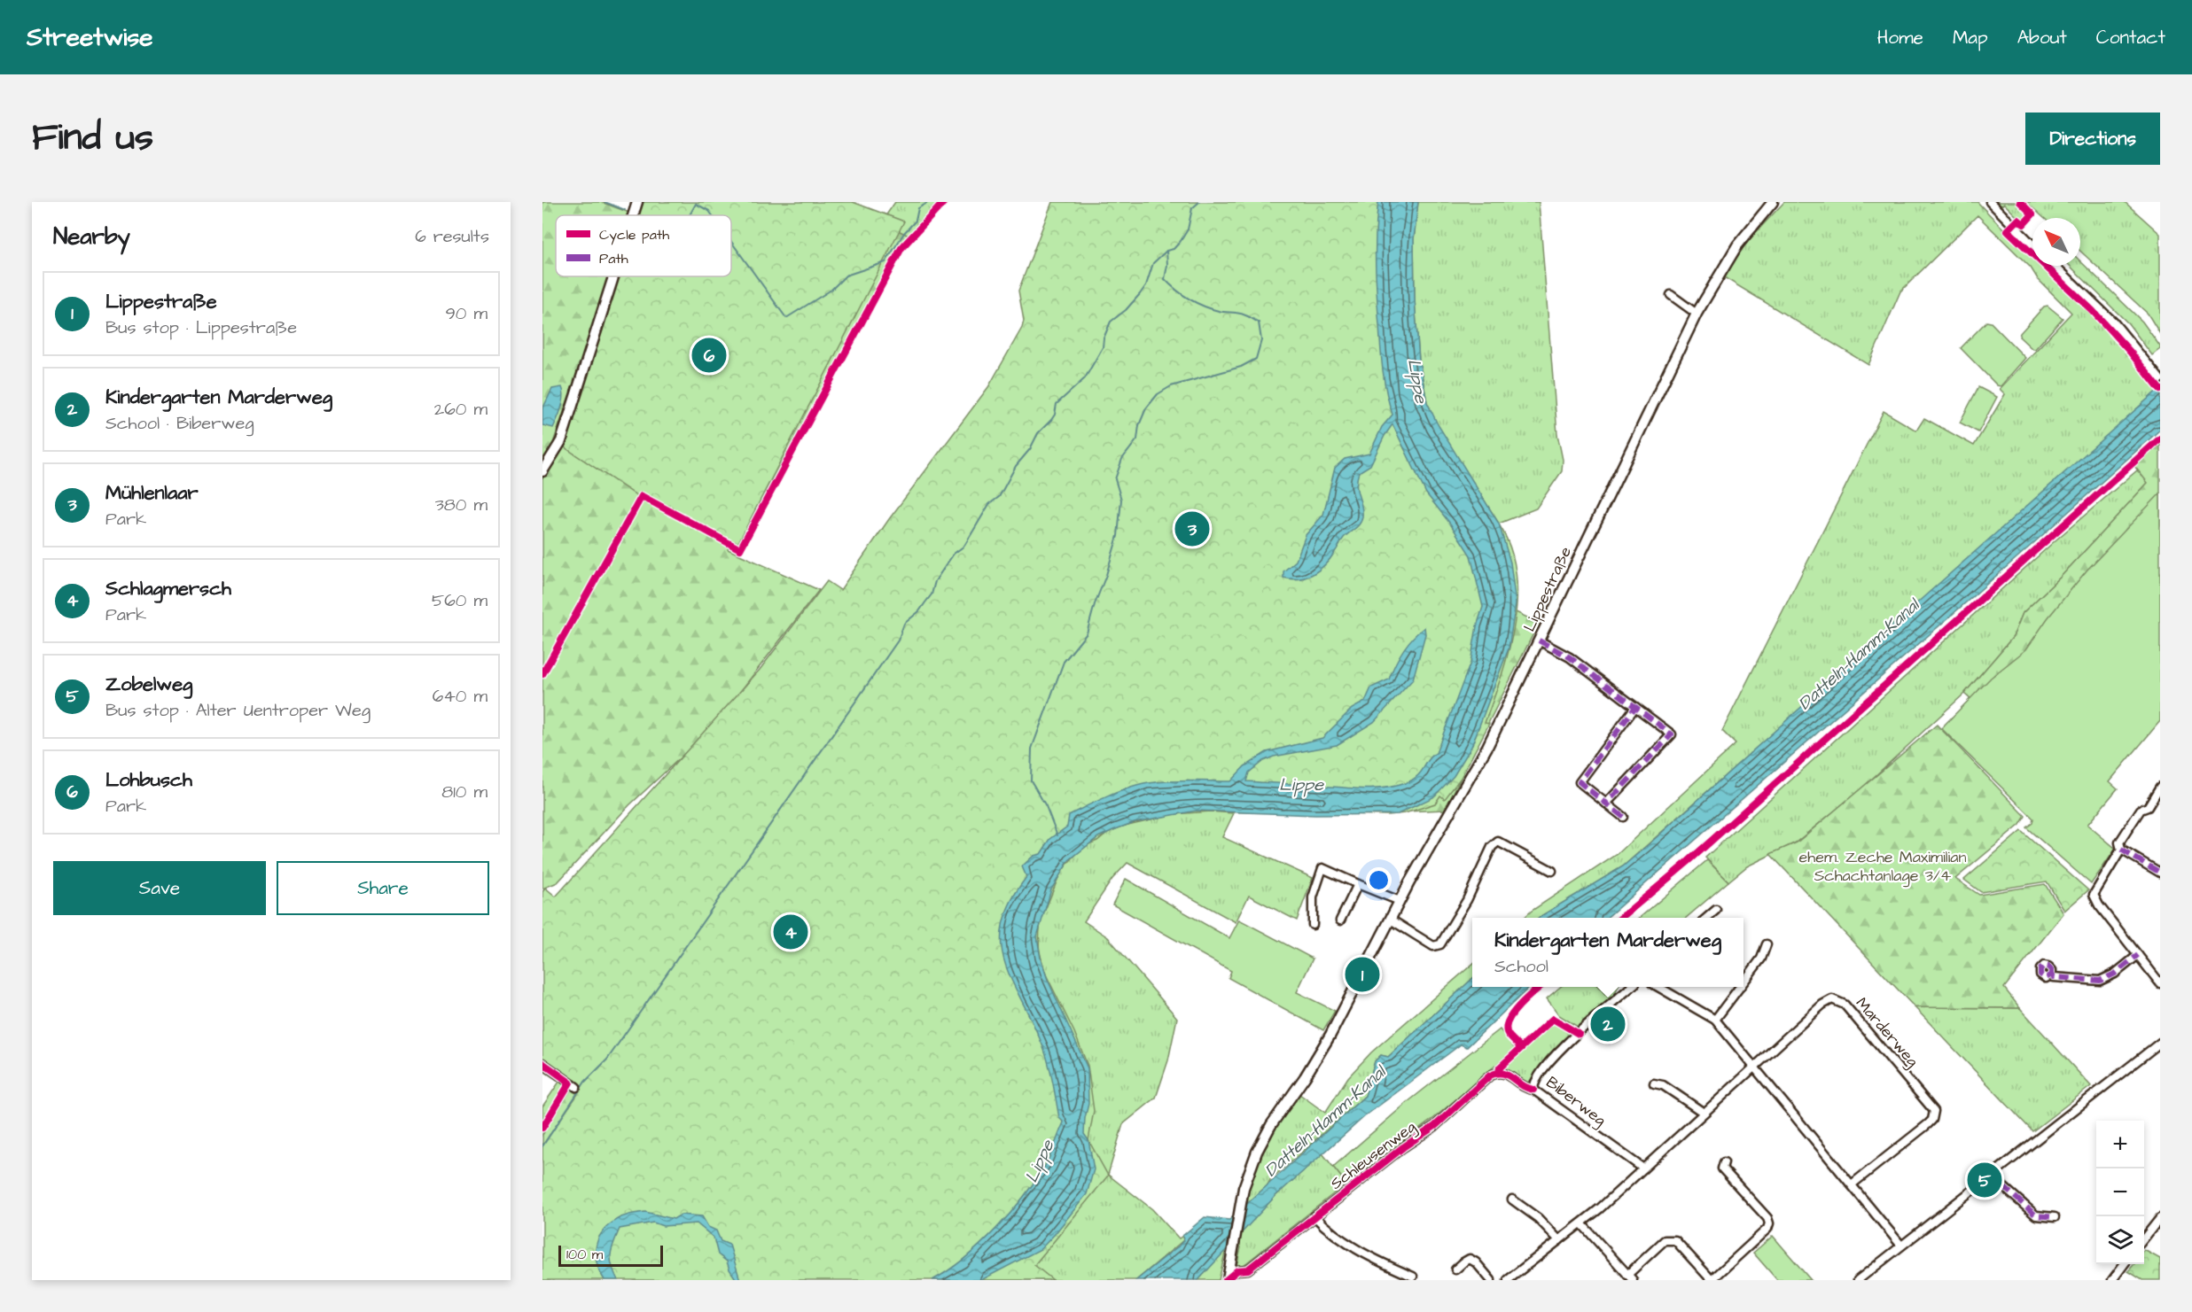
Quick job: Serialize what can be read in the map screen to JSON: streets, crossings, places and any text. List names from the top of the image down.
{
  "streets": {
    "main road": ["Lippestraße"],
    "street": ["Marderweg", "Biberweg", "Schleusenweg"]
  },
  "crossings": [
    ["Lippestraße", "Schleusenweg"],
    ["Marderweg", "Biberweg"],
    ["Biberweg", "Schleusenweg"]
  ],
  "water": ["Lippe", "Datteln-Hamm-Kanal"],
  "parks": ["ehem. Zeche Maximilian Schachtanlage 3/4"],
  "legend": ["Cycle path", "Path"],
  "scale_bar": "100 m",
  "north": "top left",
  "page": {
    "header": "Streetwise",
    "nav": [
      "Home",
      "Map",
      "About",
      "Contact"
    ],
    "title": "Find us",
    "buttons": [
      "Directions",
      ["Save", "Share"]
    ],
    "heading": ["Nearby", "6 results"],
    "list": [
      {
        "mark": "1",
        "name": "Lippestraße",
        "note": "Bus stop · Lippestraße",
        "value": "90 m"
      },
      {
        "mark": "2",
        "name": "Kindergarten Marderweg",
        "note": "School · Biberweg",
        "value": "260 m"
      },
      {
        "mark": "3",
        "name": "Mühlenlaar",
        "note": "Park",
        "value": "380 m"
      },
      {
        "mark": "4",
        "name": "Schlagmersch",
        "note": "Park",
        "value": "560 m"
      },
      {
        "mark": "5",
        "name": "Zobelweg",
        "note": "Bus stop · Alter Uentroper Weg",
        "value": "640 m"
      },
      {
        "mark": "6",
        "name": "Lohbusch",
        "note": "Park",
        "value": "810 m"
      }
    ],
    "pins": [
      "6",
      "3",
      "4",
      "1",
      "2",
      "5"
    ],
    "popup": ["Kindergarten Marderweg", "School"],
    "map_buttons": ["+", "−"],
    "scale": "100 m"
  }
}
